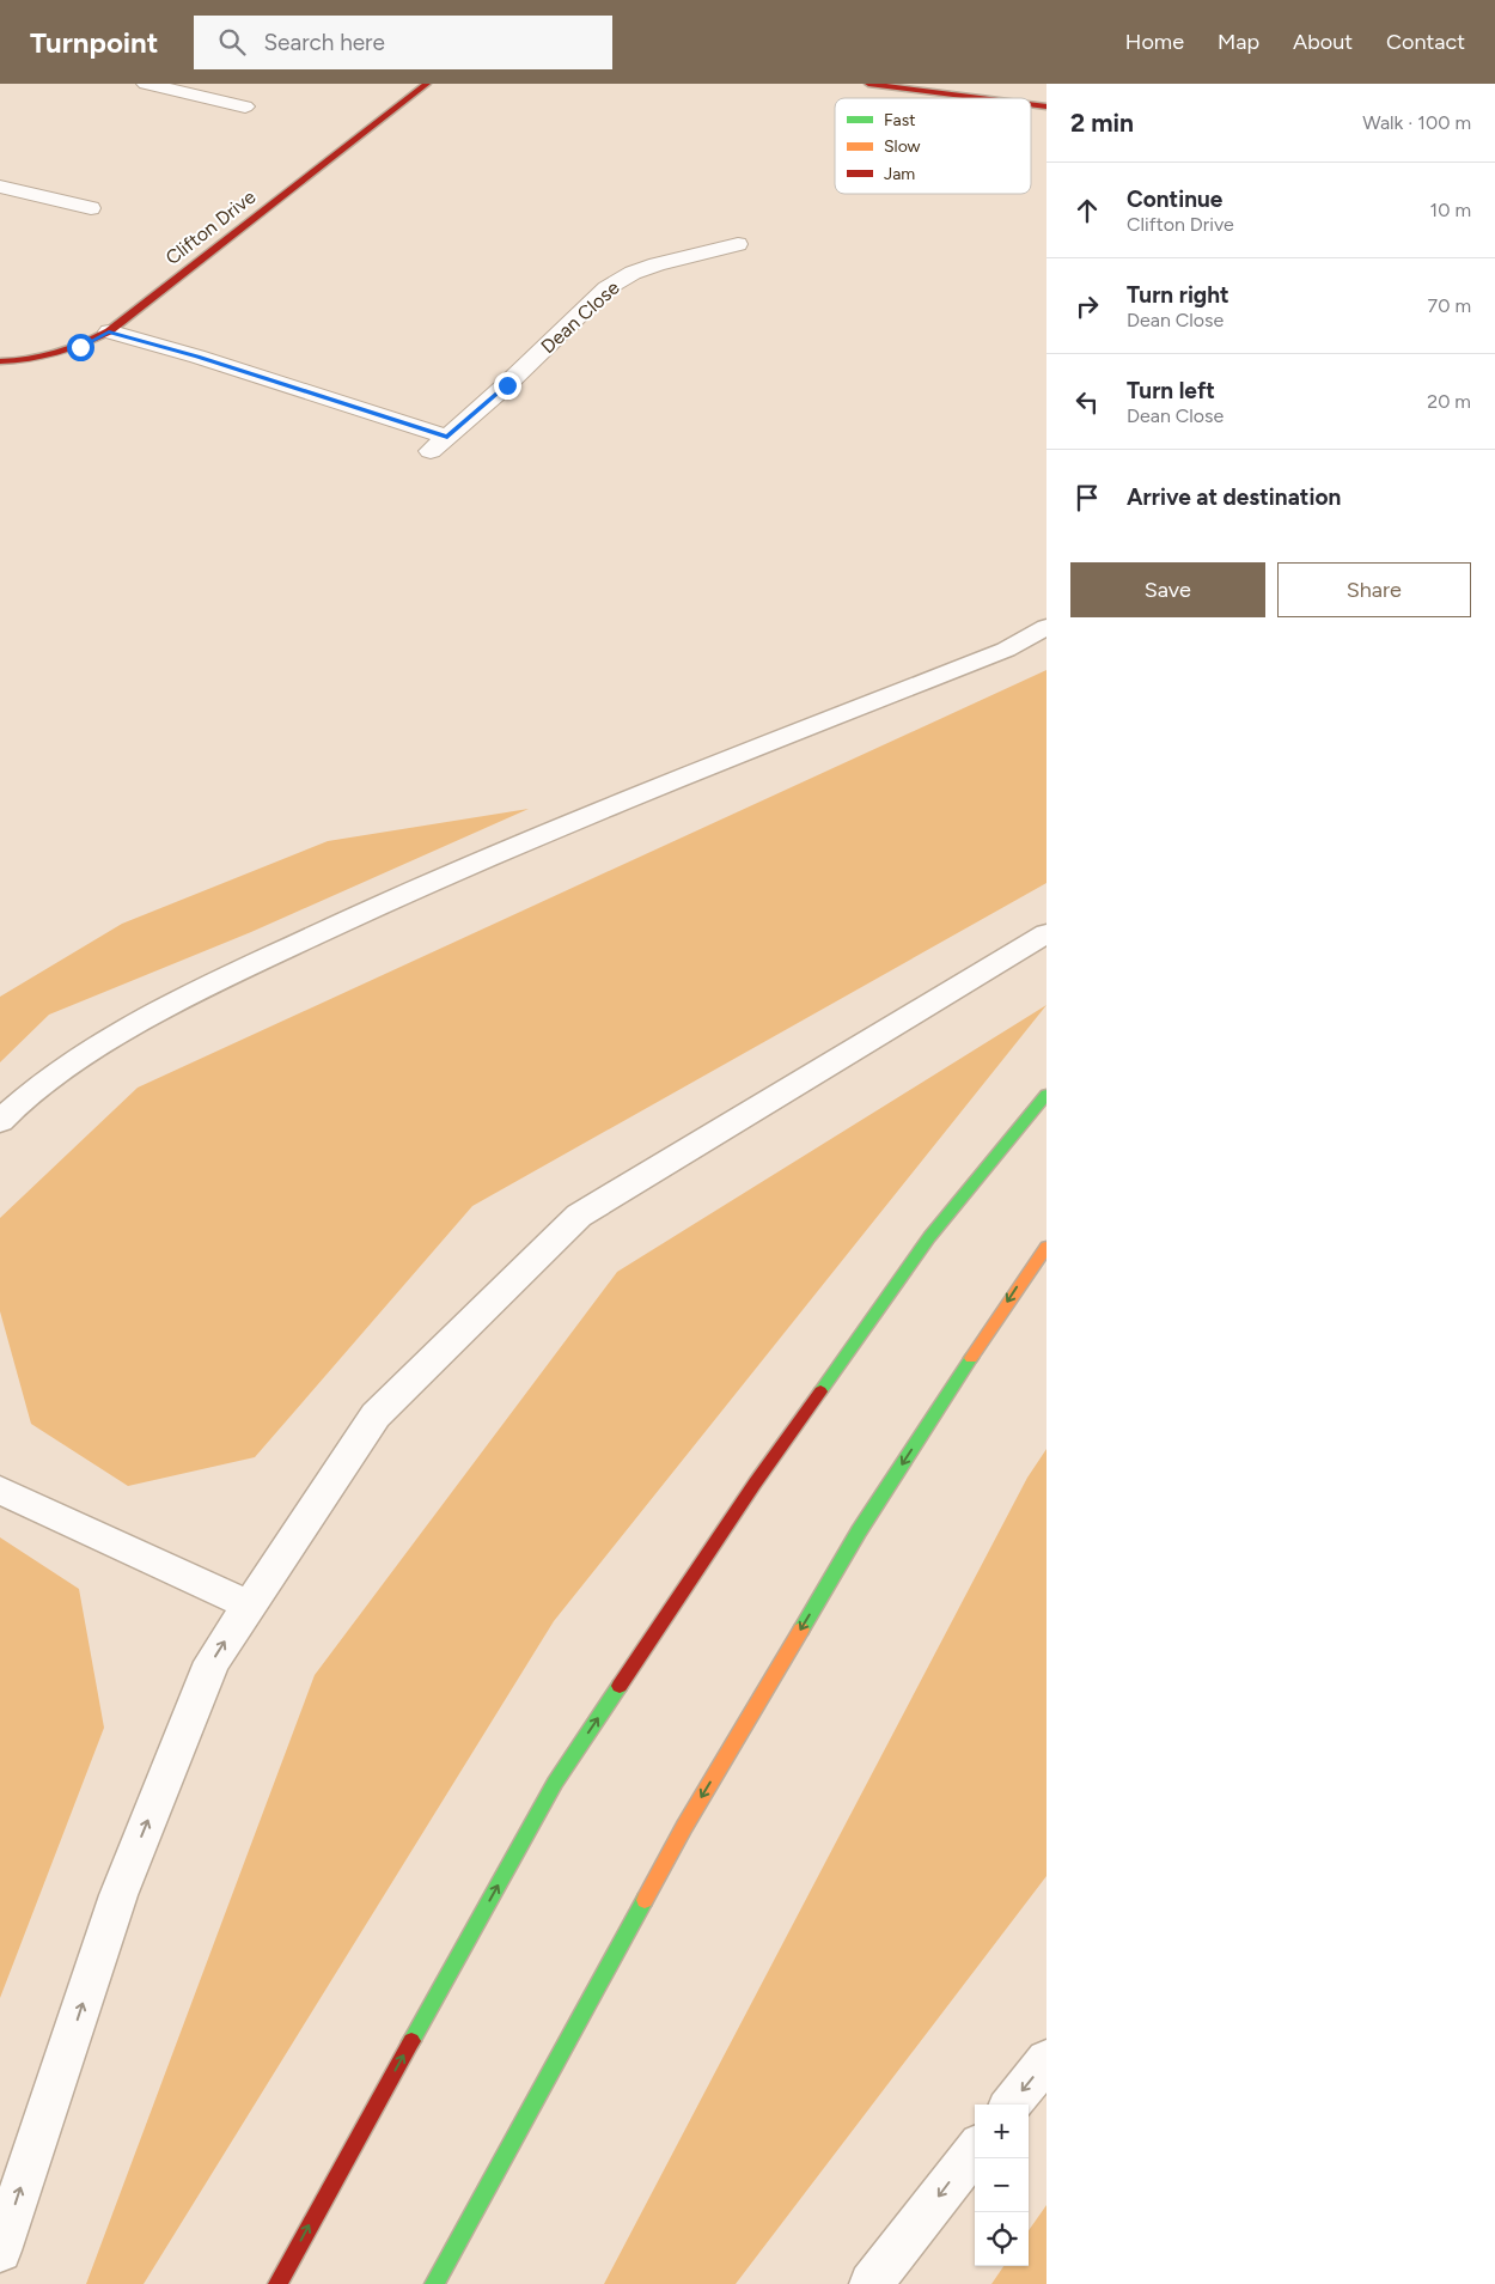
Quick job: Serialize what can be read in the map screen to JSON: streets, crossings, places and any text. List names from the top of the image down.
{
  "streets": {
    "main road": ["Clifton Drive"],
    "street": ["Dean Close"]
  },
  "crossings": [
    ["Clifton Drive", "Dean Close"]
  ],
  "legend": ["Fast", "Slow", "Jam"],
  "page": {
    "header": "Turnpoint",
    "search": "Search here",
    "nav": [
      "Home",
      "Map",
      "About",
      "Contact"
    ],
    "heading": ["2 min", "Walk · 100 m"],
    "list": [
      ["Continue", "Clifton Drive", "10 m"],
      ["Turn right", "Dean Close", "70 m"],
      ["Turn left", "Dean Close", "20 m"],
      "Arrive at destination"
    ],
    "buttons": ["Save", "Share"],
    "map_buttons": ["+", "−"]
  }
}
